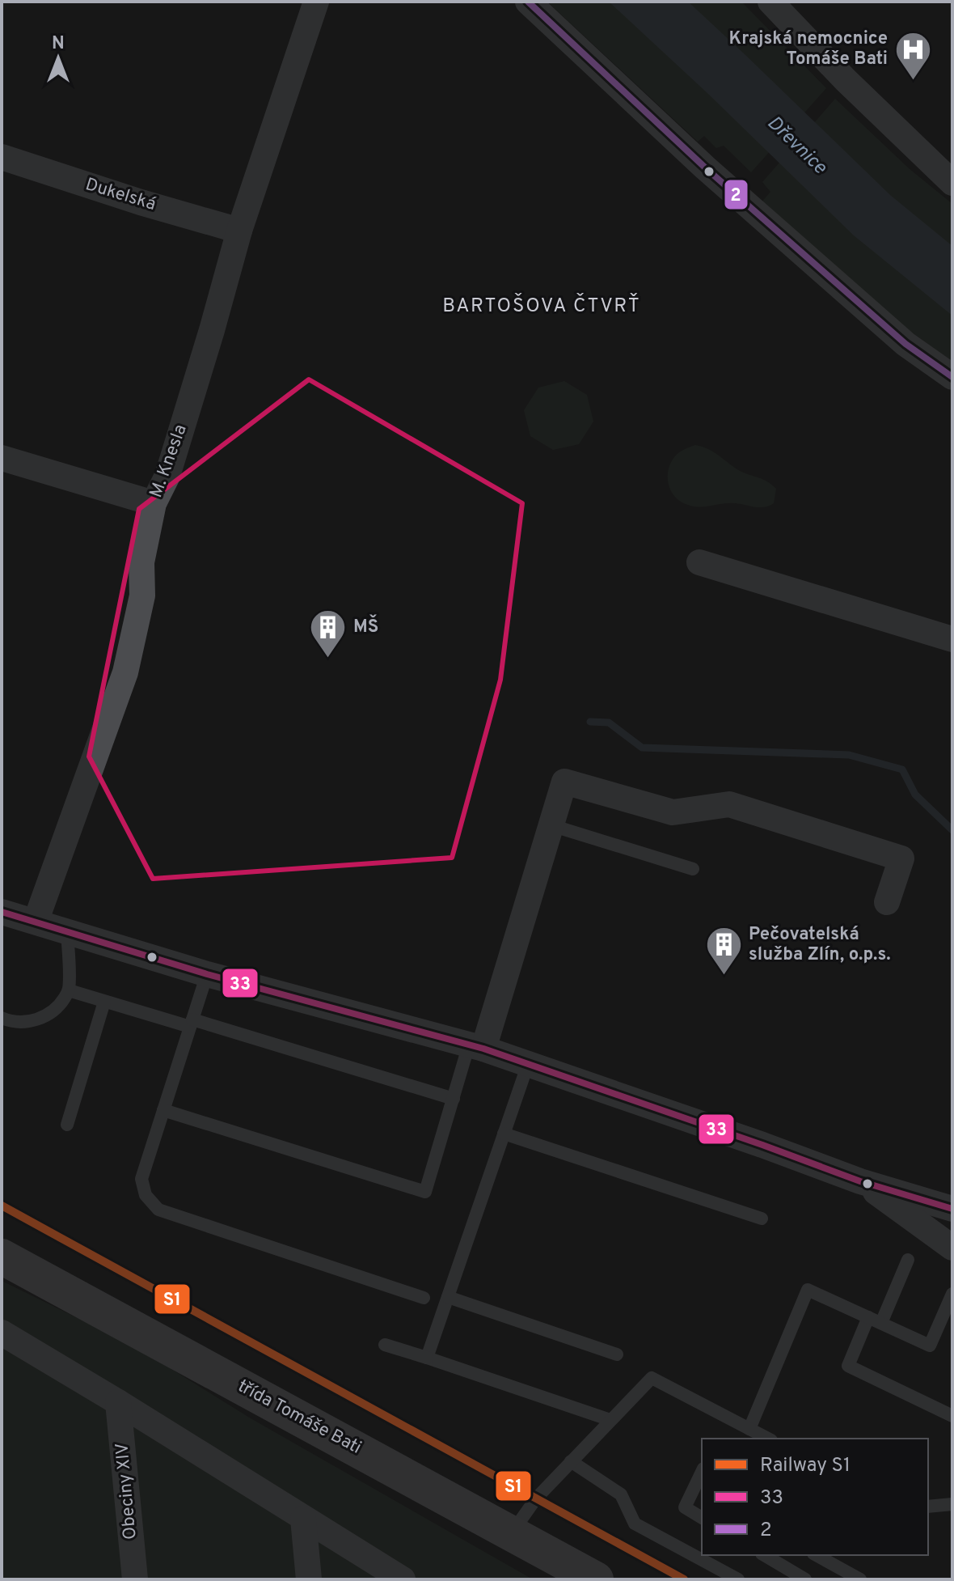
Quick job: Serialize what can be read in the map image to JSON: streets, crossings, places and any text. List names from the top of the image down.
{
  "streets": {
    "main road": ["třída Tomáše Bati"],
    "street": ["Dukelská", "M. Knesla", "Obeciny XIV"]
  },
  "crossings": [
    ["Dukelská", "M. Knesla"]
  ],
  "districts": ["BARTOŠOVA ČTVRŤ"],
  "water": ["Dřevnice"],
  "places": {
    "hospital": ["Krajská nemocnice Tomáše Bati"],
    "building": ["MŠ", "Pečovatelská služba Zlín, o.p.s."]
  },
  "lines": ["transit line 2", "transit line 33", "rail line S1"],
  "legend": ["Railway S1", "33", "2"],
  "north": "top"
}
